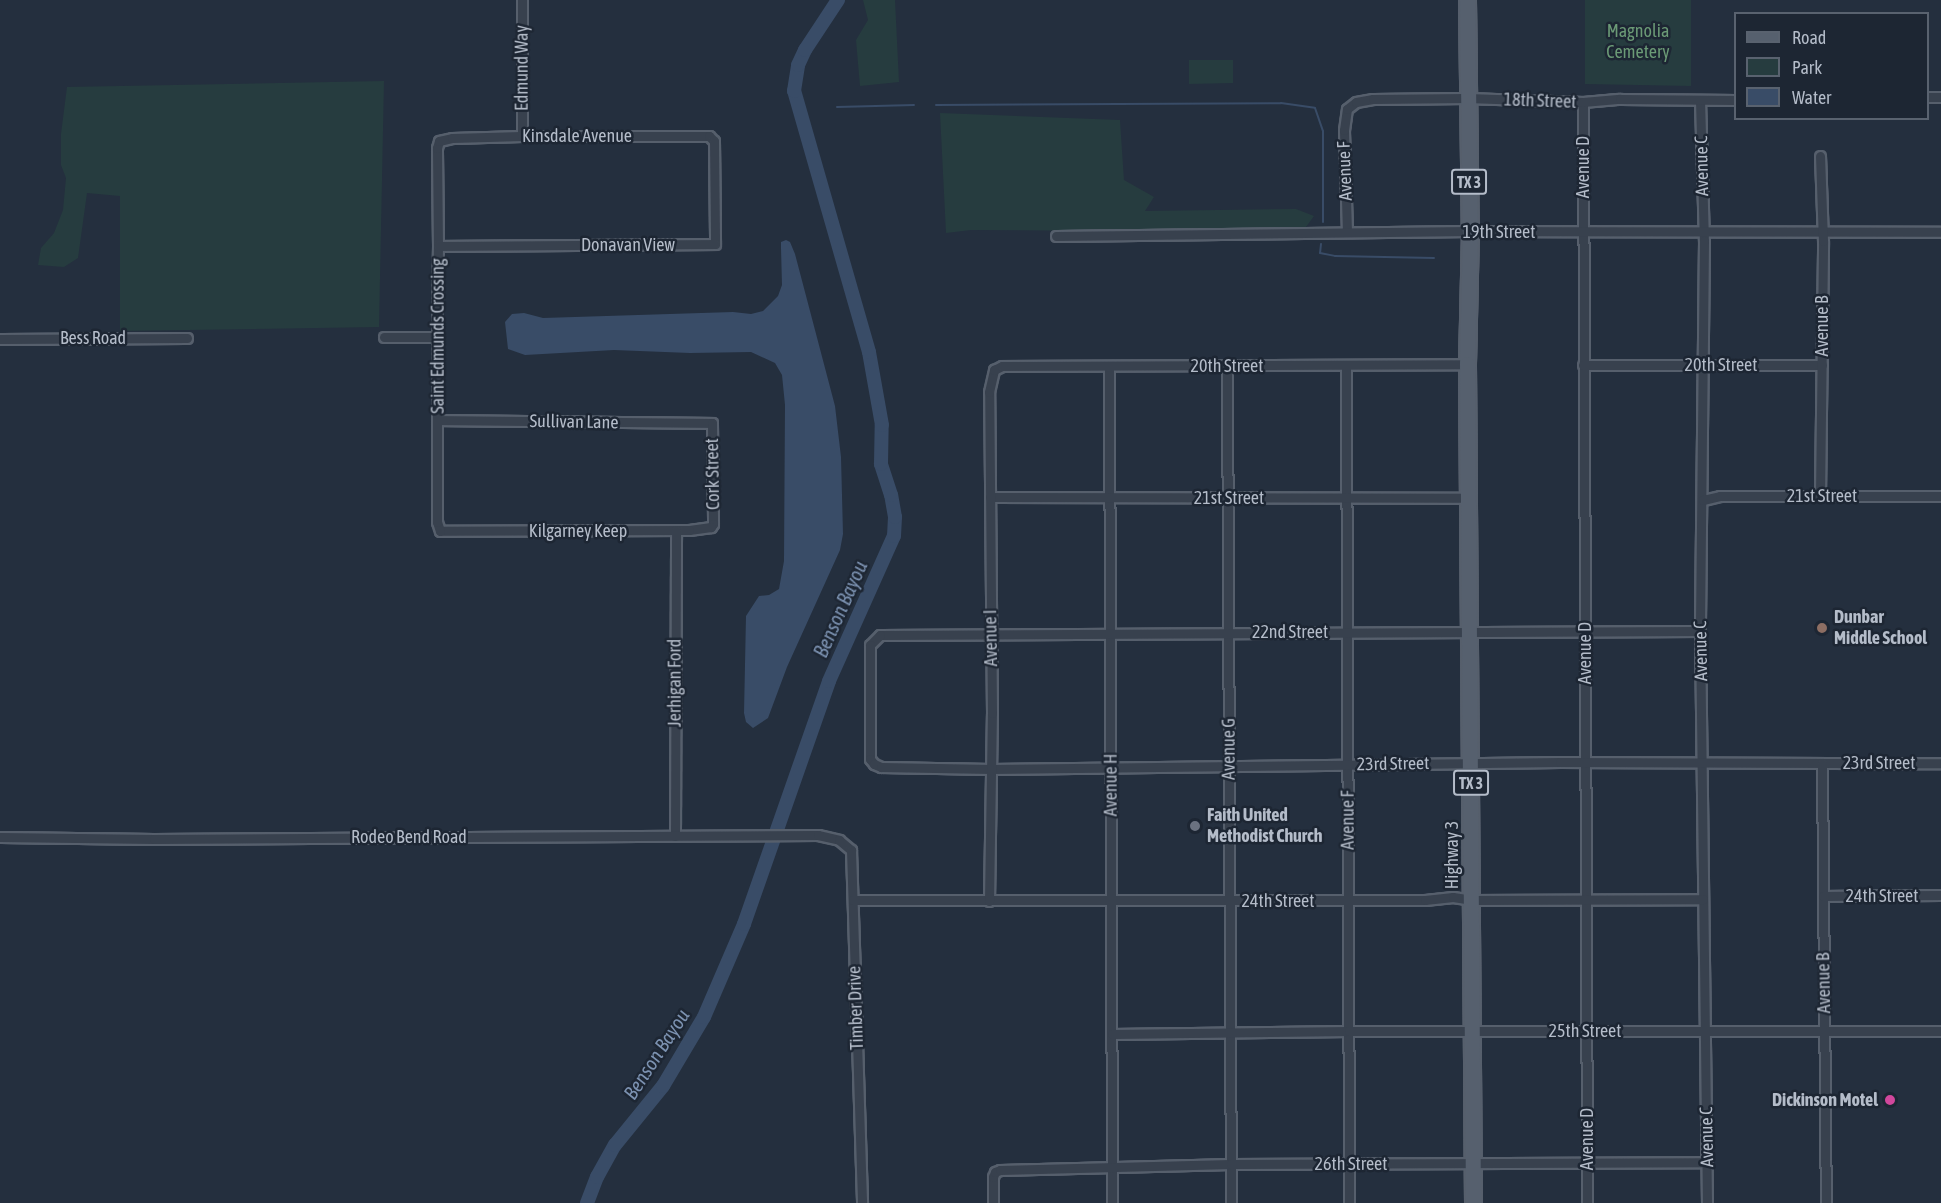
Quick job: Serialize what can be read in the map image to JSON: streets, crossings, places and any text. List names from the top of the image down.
{
  "streets": {
    "main road": ["TX 3", "Highway 3"],
    "street": [
      "Edmund Way",
      "18th Street",
      "Kinsdale Avenue",
      "Avenue C",
      "Avenue D",
      "Avenue F",
      "19th Street",
      "Donavan View",
      "Avenue B",
      "Saint Edmunds Crossing",
      "Bess Road",
      "20th Street",
      "Sullivan Lane",
      "Cork Street",
      "21st Street",
      "Kilgarney Keep",
      "22nd Street",
      "Avenue I",
      "Jerhigan Ford",
      "Avenue G",
      "23rd Street",
      "Avenue H",
      "Rodeo Bend Road",
      "24th Street",
      "Timber Drive",
      "25th Street",
      "26th Street"
    ]
  },
  "crossings": [
    ["Edmund Way", "Kinsdale Avenue"],
    ["18th Street", "Avenue C"],
    ["18th Street", "Avenue D"],
    ["18th Street", "Avenue F"],
    ["18th Street", "TX 3"],
    ["Kinsdale Avenue", "Donavan View"],
    ["Kinsdale Avenue", "Saint Edmunds Crossing"],
    ["Avenue C", "19th Street"],
    ["Avenue C", "20th Street"],
    ["Avenue C", "21st Street"],
    ["Avenue C", "22nd Street"],
    ["Avenue C", "23rd Street"],
    ["Avenue C", "24th Street"],
    ["Avenue C", "25th Street"],
    ["Avenue C", "26th Street"],
    ["Avenue D", "19th Street"],
    ["Avenue D", "20th Street"],
    ["Avenue D", "22nd Street"],
    ["Avenue D", "23rd Street"],
    ["Avenue D", "24th Street"],
    ["Avenue D", "25th Street"],
    ["Avenue D", "26th Street"],
    ["Avenue F", "19th Street"],
    ["Avenue F", "20th Street"],
    ["Avenue F", "21st Street"],
    ["Avenue F", "22nd Street"],
    ["Avenue F", "23rd Street"],
    ["Avenue F", "24th Street"],
    ["Avenue F", "25th Street"],
    ["Avenue F", "26th Street"],
    ["TX 3", "19th Street"],
    ["TX 3", "20th Street"],
    ["TX 3", "Highway 3"],
    ["19th Street", "Avenue B"],
    ["Donavan View", "Saint Edmunds Crossing"],
    ["Avenue B", "20th Street"],
    ["Avenue B", "21st Street"],
    ["Avenue B", "23rd Street"],
    ["Avenue B", "24th Street"],
    ["Avenue B", "25th Street"],
    ["Saint Edmunds Crossing", "Sullivan Lane"],
    ["Saint Edmunds Crossing", "Kilgarney Keep"],
    ["20th Street", "Avenue I"],
    ["20th Street", "Avenue G"],
    ["20th Street", "Avenue H"],
    ["20th Street", "Highway 3"],
    ["Sullivan Lane", "Cork Street"],
    ["Cork Street", "Kilgarney Keep"],
    ["21st Street", "Avenue I"],
    ["21st Street", "Avenue G"],
    ["21st Street", "Avenue H"],
    ["21st Street", "Highway 3"],
    ["Kilgarney Keep", "Jerhigan Ford"],
    ["22nd Street", "Avenue I"],
    ["22nd Street", "Avenue G"],
    ["22nd Street", "23rd Street"],
    ["22nd Street", "Avenue H"],
    ["22nd Street", "Highway 3"],
    ["Avenue I", "23rd Street"],
    ["Avenue I", "24th Street"],
    ["Jerhigan Ford", "Rodeo Bend Road"],
    ["Avenue G", "23rd Street"],
    ["Avenue G", "24th Street"],
    ["Avenue G", "25th Street"],
    ["Avenue G", "26th Street"],
    ["23rd Street", "Avenue H"],
    ["23rd Street", "Highway 3"],
    ["Avenue H", "24th Street"],
    ["Avenue H", "25th Street"],
    ["Avenue H", "26th Street"],
    ["Rodeo Bend Road", "Timber Drive"],
    ["Highway 3", "24th Street"],
    ["Highway 3", "25th Street"],
    ["Highway 3", "26th Street"],
    ["24th Street", "Timber Drive"]
  ],
  "water": ["Benson Bayou"],
  "parks": ["Magnolia Cemetery"],
  "places": ["Dunbar Middle School", "Faith United Methodist Church", "Dickinson Motel"],
  "legend": ["Road", "Park", "Water"]
}
